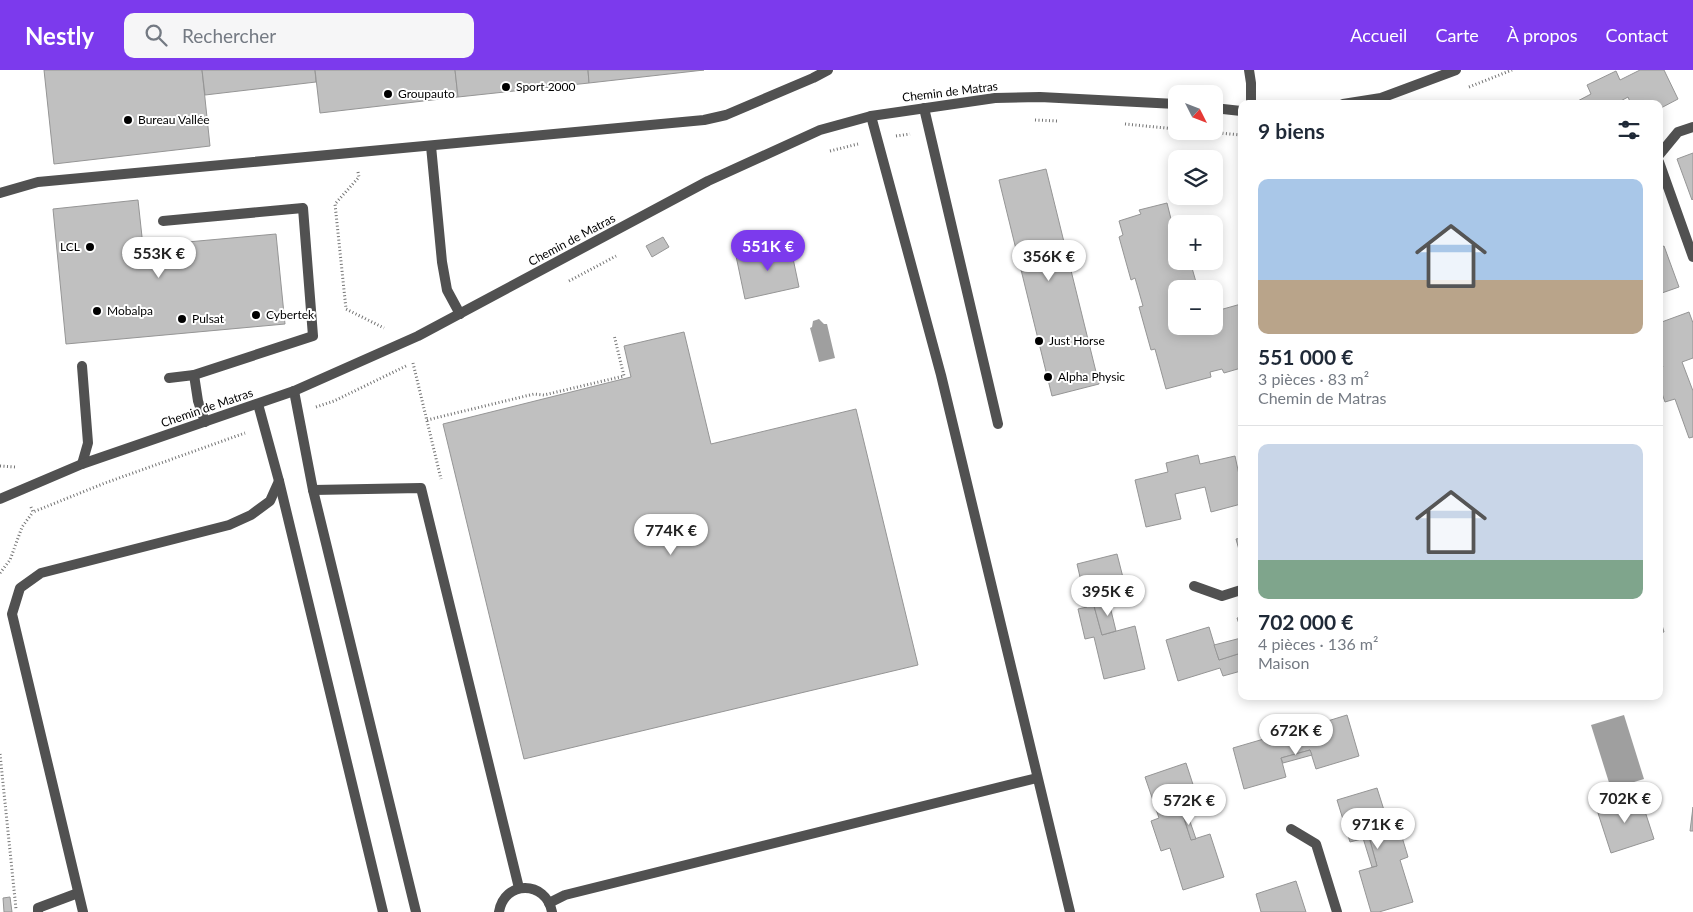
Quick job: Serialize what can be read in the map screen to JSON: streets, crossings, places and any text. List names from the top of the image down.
{
  "streets": {
    "street": ["Chemin de Matras"]
  },
  "places": [
    "Sport 2000",
    "Groupauto",
    "Bureau Vallée",
    "LCL",
    "Mobalpa",
    "Cybertek",
    "Pulsat",
    "Just Horse",
    "Alpha Physic"
  ],
  "north": "bottom right",
  "page": {
    "header": "Nestly",
    "search": "Rechercher",
    "nav": [
      "Accueil",
      "Carte",
      "À propos",
      "Contact"
    ],
    "map_buttons": ["+", "−"],
    "heading": "9 biens",
    "list": [
      {
        "name": "551 000 €",
        "note": "3 pièces · 83 m² · Chemin de Matras"
      },
      {
        "name": "702 000 €",
        "note": "4 pièces · 136 m² · Maison"
      }
    ],
    "price": [
      "551K €",
      "553K €",
      "356K €",
      "774K €",
      "395K €",
      "672K €",
      "702K €",
      "572K €",
      "971K €"
    ]
  }
}
